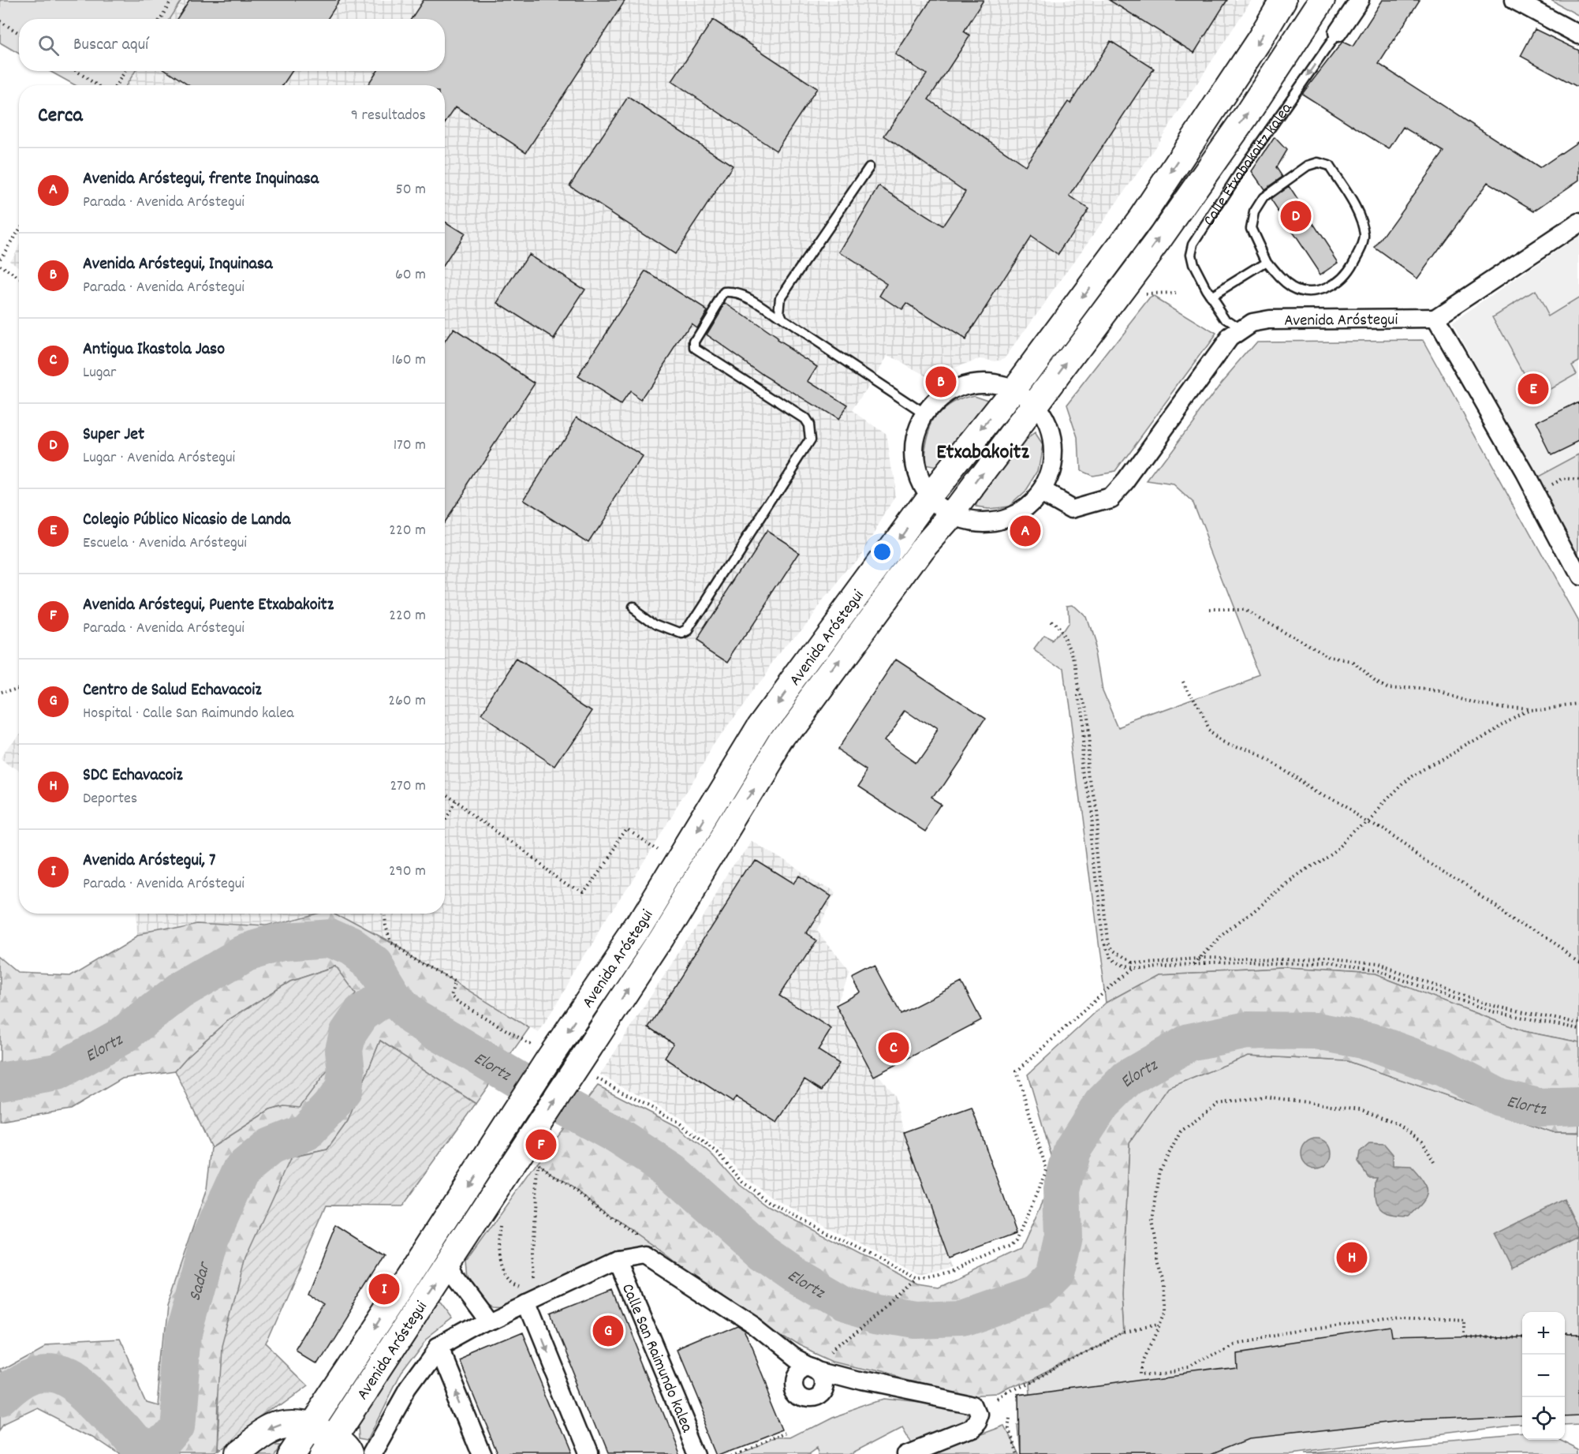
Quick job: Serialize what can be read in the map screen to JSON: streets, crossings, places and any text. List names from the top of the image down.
{
  "streets": {
    "main road": ["Avenida Aróstegui"],
    "street": ["Calle Etxabakoitz kalea", "Calle San Raimundo kalea"]
  },
  "crossings": [
    ["Calle Etxabakoitz kalea", "Avenida Aróstegui"]
  ],
  "one_way": ["Calle Etxabakoitz kalea"],
  "districts": ["Etxabakoitz"],
  "water": ["Elortz", "Sadar"],
  "page": {
    "search": "Buscar aquí",
    "heading": ["Cerca", "9 resultados"],
    "list": [
      {
        "mark": "A",
        "name": "Avenida Aróstegui, frente Inquinasa",
        "note": "Parada · Avenida Aróstegui",
        "value": "50 m"
      },
      {
        "mark": "B",
        "name": "Avenida Aróstegui, Inquinasa",
        "note": "Parada · Avenida Aróstegui",
        "value": "60 m"
      },
      {
        "mark": "C",
        "name": "Antigua Ikastola Jaso",
        "note": "Lugar",
        "value": "160 m"
      },
      {
        "mark": "D",
        "name": "Super Jet",
        "note": "Lugar · Avenida Aróstegui",
        "value": "170 m"
      },
      {
        "mark": "E",
        "name": "Colegio Público Nicasio de Landa",
        "note": "Escuela · Avenida Aróstegui",
        "value": "220 m"
      },
      {
        "mark": "F",
        "name": "Avenida Aróstegui, Puente Etxabakoitz",
        "note": "Parada · Avenida Aróstegui",
        "value": "220 m"
      },
      {
        "mark": "G",
        "name": "Centro de Salud Echavacoiz",
        "note": "Hospital · Calle San Raimundo kalea",
        "value": "260 m"
      },
      {
        "mark": "H",
        "name": "SDC Echavacoiz",
        "note": "Deportes",
        "value": "270 m"
      },
      {
        "mark": "I",
        "name": "Avenida Aróstegui, 7",
        "note": "Parada · Avenida Aróstegui",
        "value": "290 m"
      }
    ],
    "pins": [
      "D",
      "B",
      "E",
      "A",
      "C",
      "F",
      "H",
      "I",
      "G"
    ],
    "map_buttons": ["+", "−"]
  }
}
